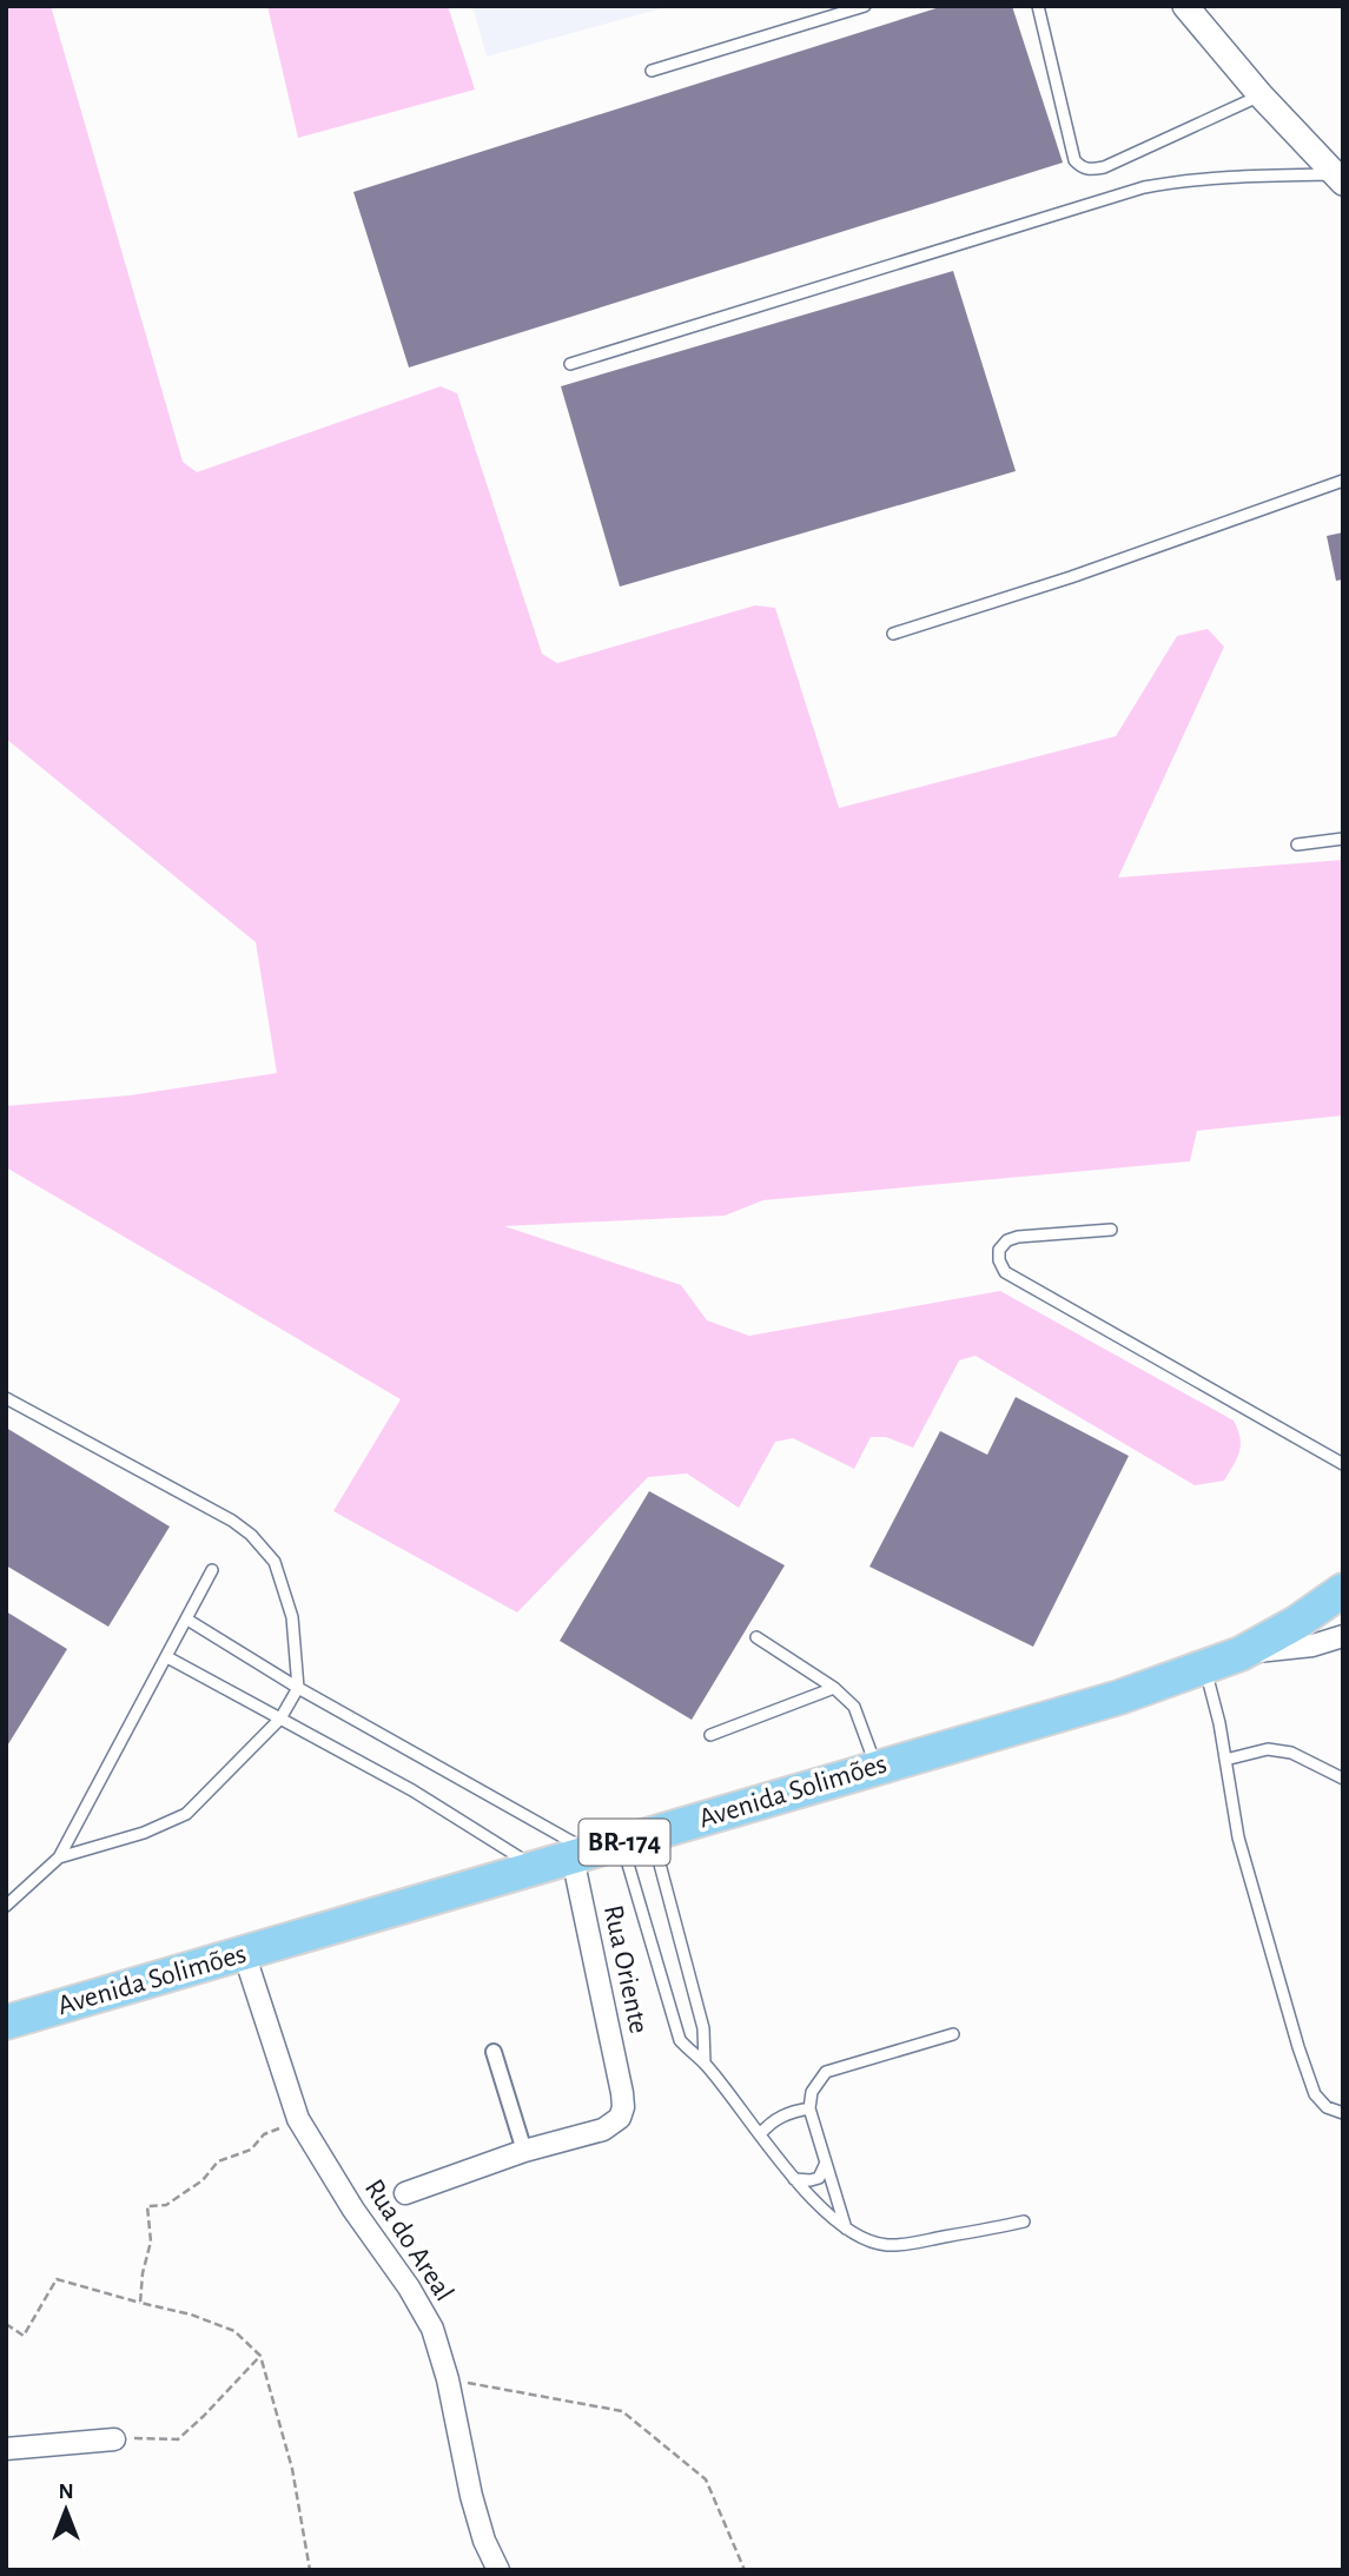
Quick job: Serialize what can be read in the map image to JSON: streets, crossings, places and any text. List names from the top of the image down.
{
  "streets": {
    "main road": ["Avenida Solimões", "BR-174"],
    "street": ["Rua Oriente", "Rua do Areal"]
  },
  "crossings": [
    ["Avenida Solimões", "BR-174"],
    ["Avenida Solimões", "Rua Oriente"],
    ["Avenida Solimões", "Rua do Areal"]
  ],
  "north": "top"
}
